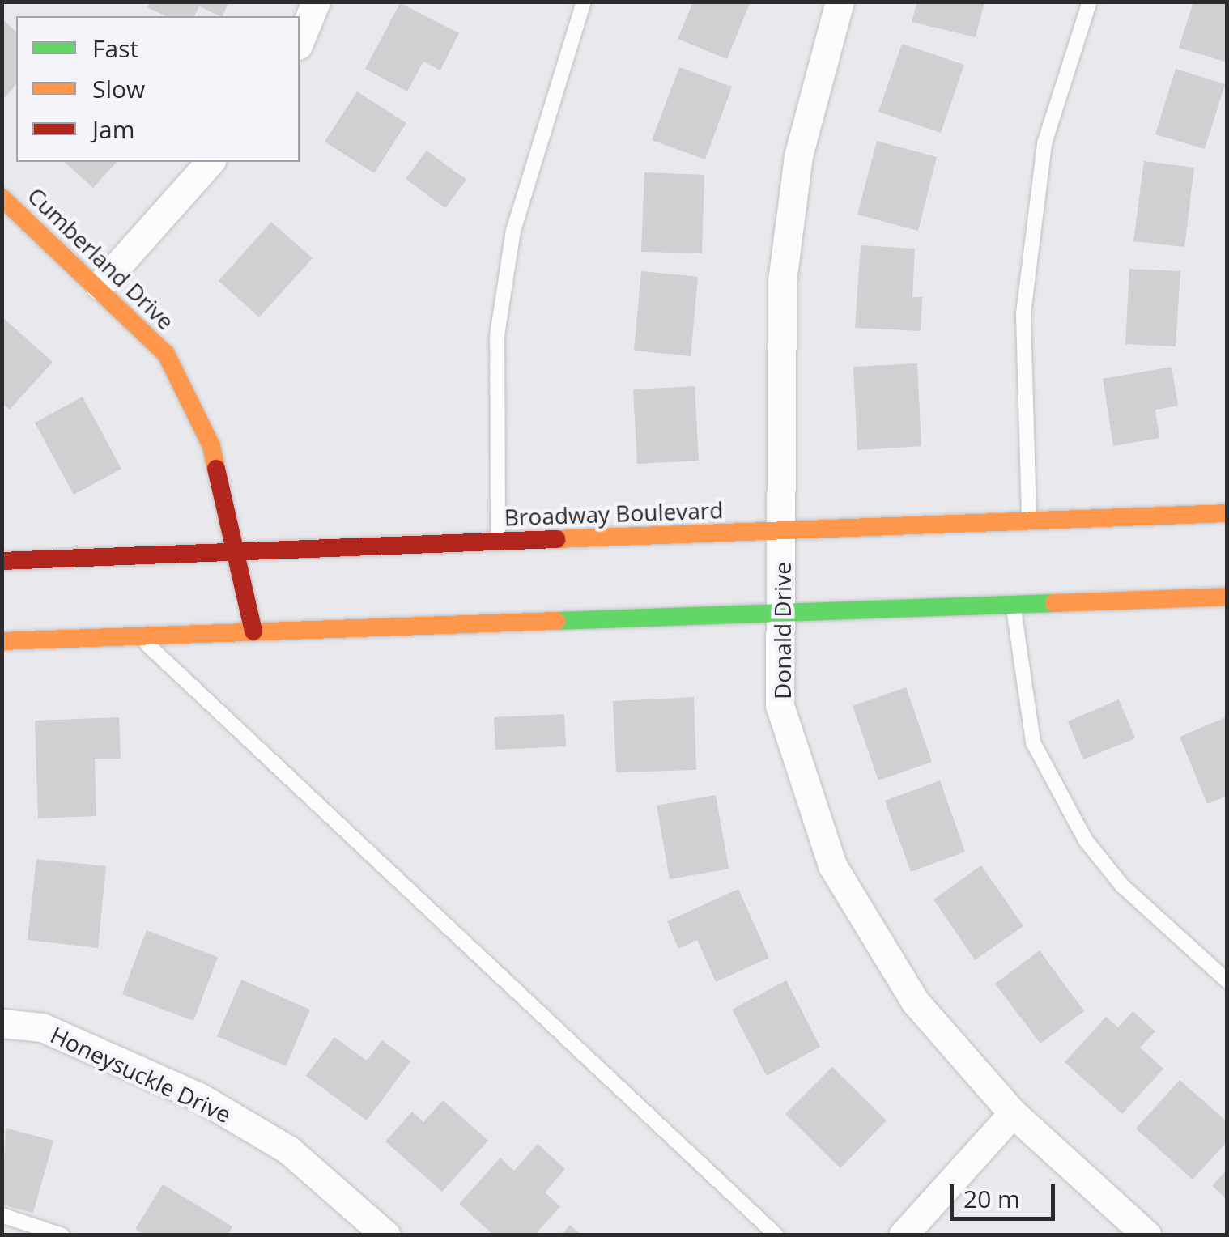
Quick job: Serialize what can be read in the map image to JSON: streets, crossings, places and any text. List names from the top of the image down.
{
  "streets": {
    "main road": ["Cumberland Drive", "Broadway Boulevard"],
    "street": ["Donald Drive", "Honeysuckle Drive"]
  },
  "crossings": [
    ["Cumberland Drive", "Broadway Boulevard"],
    ["Broadway Boulevard", "Donald Drive"]
  ],
  "legend": ["Fast", "Slow", "Jam"],
  "scale_bar": "20 m"
}
